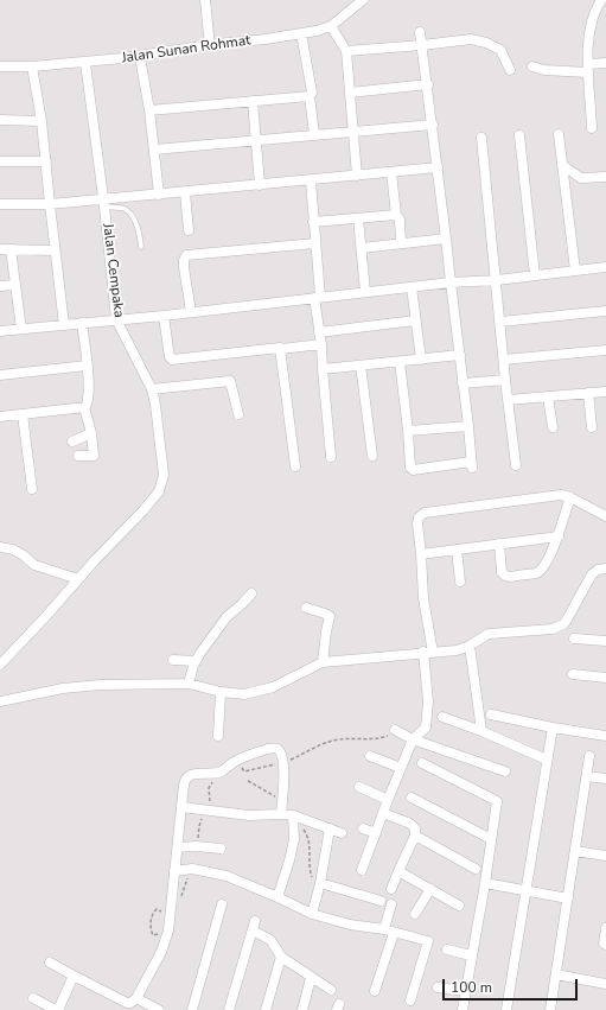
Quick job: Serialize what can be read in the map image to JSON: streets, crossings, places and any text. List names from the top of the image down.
{
  "streets": {
    "street": ["Jalan Sunan Rohmat", "Jalan Cempaka"]
  },
  "crossings": [
    ["Jalan Sunan Rohmat", "Jalan Cempaka"]
  ],
  "scale_bar": "100 m"
}
